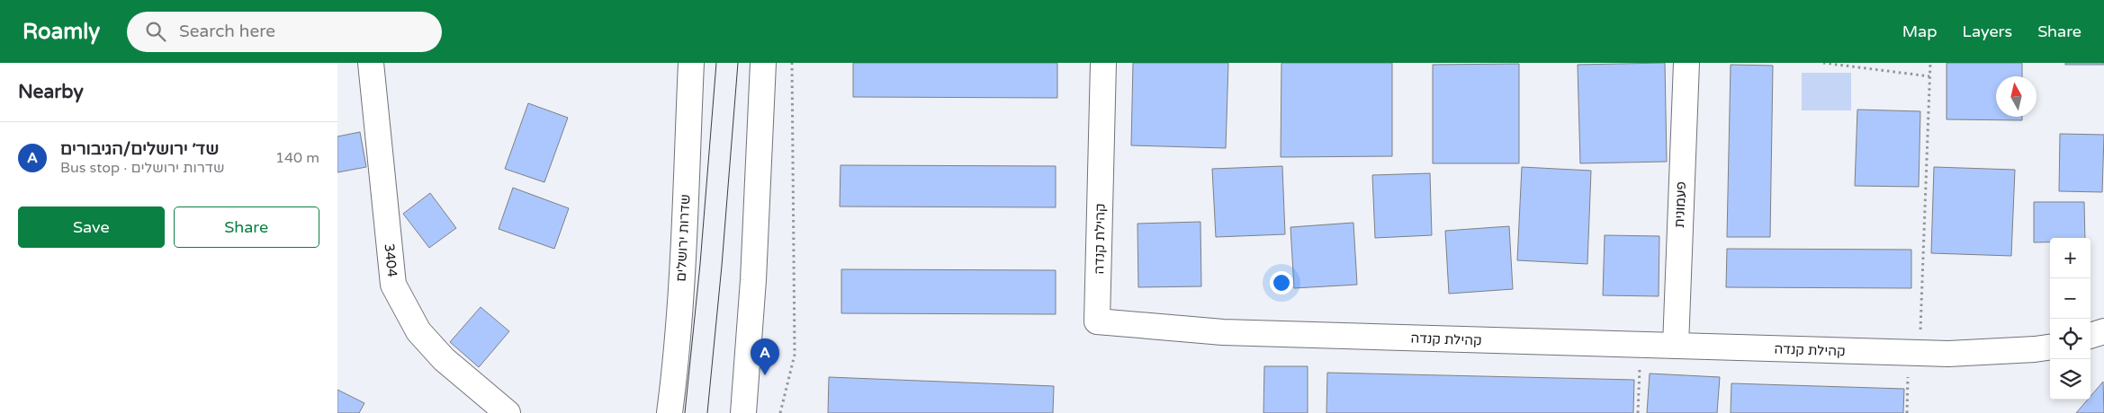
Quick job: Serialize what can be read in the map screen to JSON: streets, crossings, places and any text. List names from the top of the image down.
{
  "streets": {
    "street": [
      "פעמונית",
      "שדרות ירושלים",
      "קהילת קנדה",
      "3404"
    ]
  },
  "crossings": [
    ["פעמונית", "קהילת קנדה"]
  ],
  "north": "top",
  "page": {
    "header": "Roamly",
    "search": "Search here",
    "nav": ["Map", "Layers", "Share"],
    "heading": "Nearby",
    "list": [
      {
        "mark": "A",
        "name": "שד׳ ירושלים/הגיבורים",
        "note": "Bus stop · שדרות ירושלים",
        "value": "140 m"
      }
    ],
    "buttons": ["Save", "Share"],
    "map_buttons": ["+", "−"],
    "pins": "A"
  }
}
